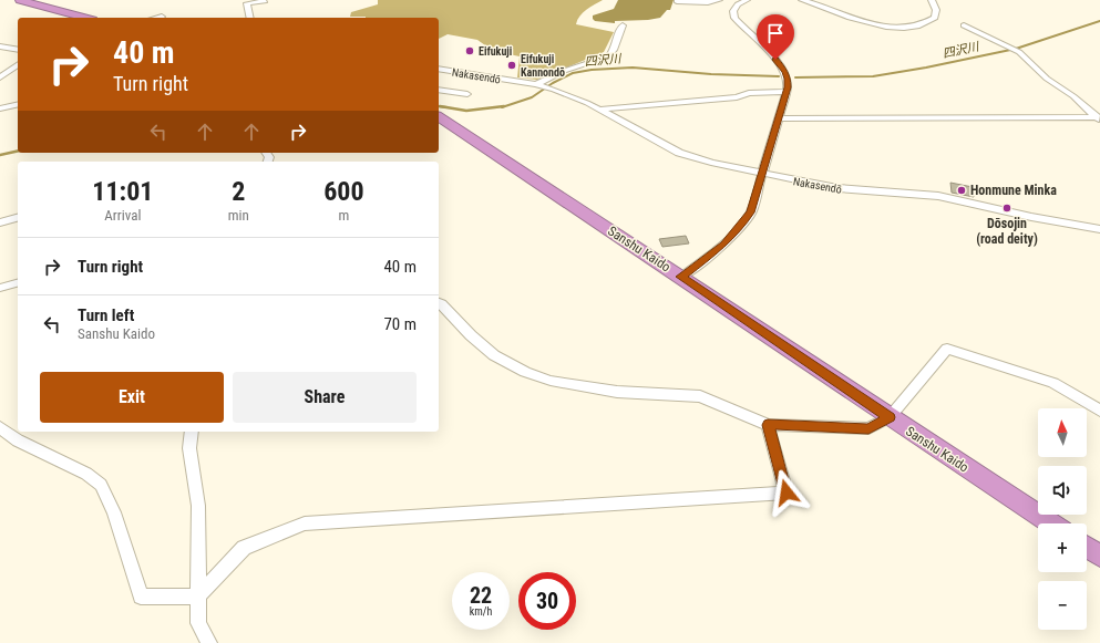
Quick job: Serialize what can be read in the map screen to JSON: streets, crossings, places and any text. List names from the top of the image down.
{
  "streets": {
    "highway": ["Sanshu Kaido"],
    "street": ["Nakasendō"]
  },
  "water": ["四沢川"],
  "places": [
    "Eifukuji",
    "Eifukuji Kannondō",
    "Honmune Minka",
    "Dōsojin (road deity)"
  ],
  "north": "top",
  "page": {
    "turn": ["40 m", "Turn right"],
    "eta": [
      "11:01",
      "Arrival",
      "2",
      "min",
      "600",
      "m"
    ],
    "list": [
      {
        "name": "Turn right",
        "value": "40 m"
      },
      {
        "name": "Turn left",
        "note": "Sanshu Kaido",
        "value": "70 m"
      }
    ],
    "buttons": ["Exit", "Share"],
    "map_buttons": ["+", "−"],
    "speed": "22 km/h",
    "limit": "30"
  }
}
